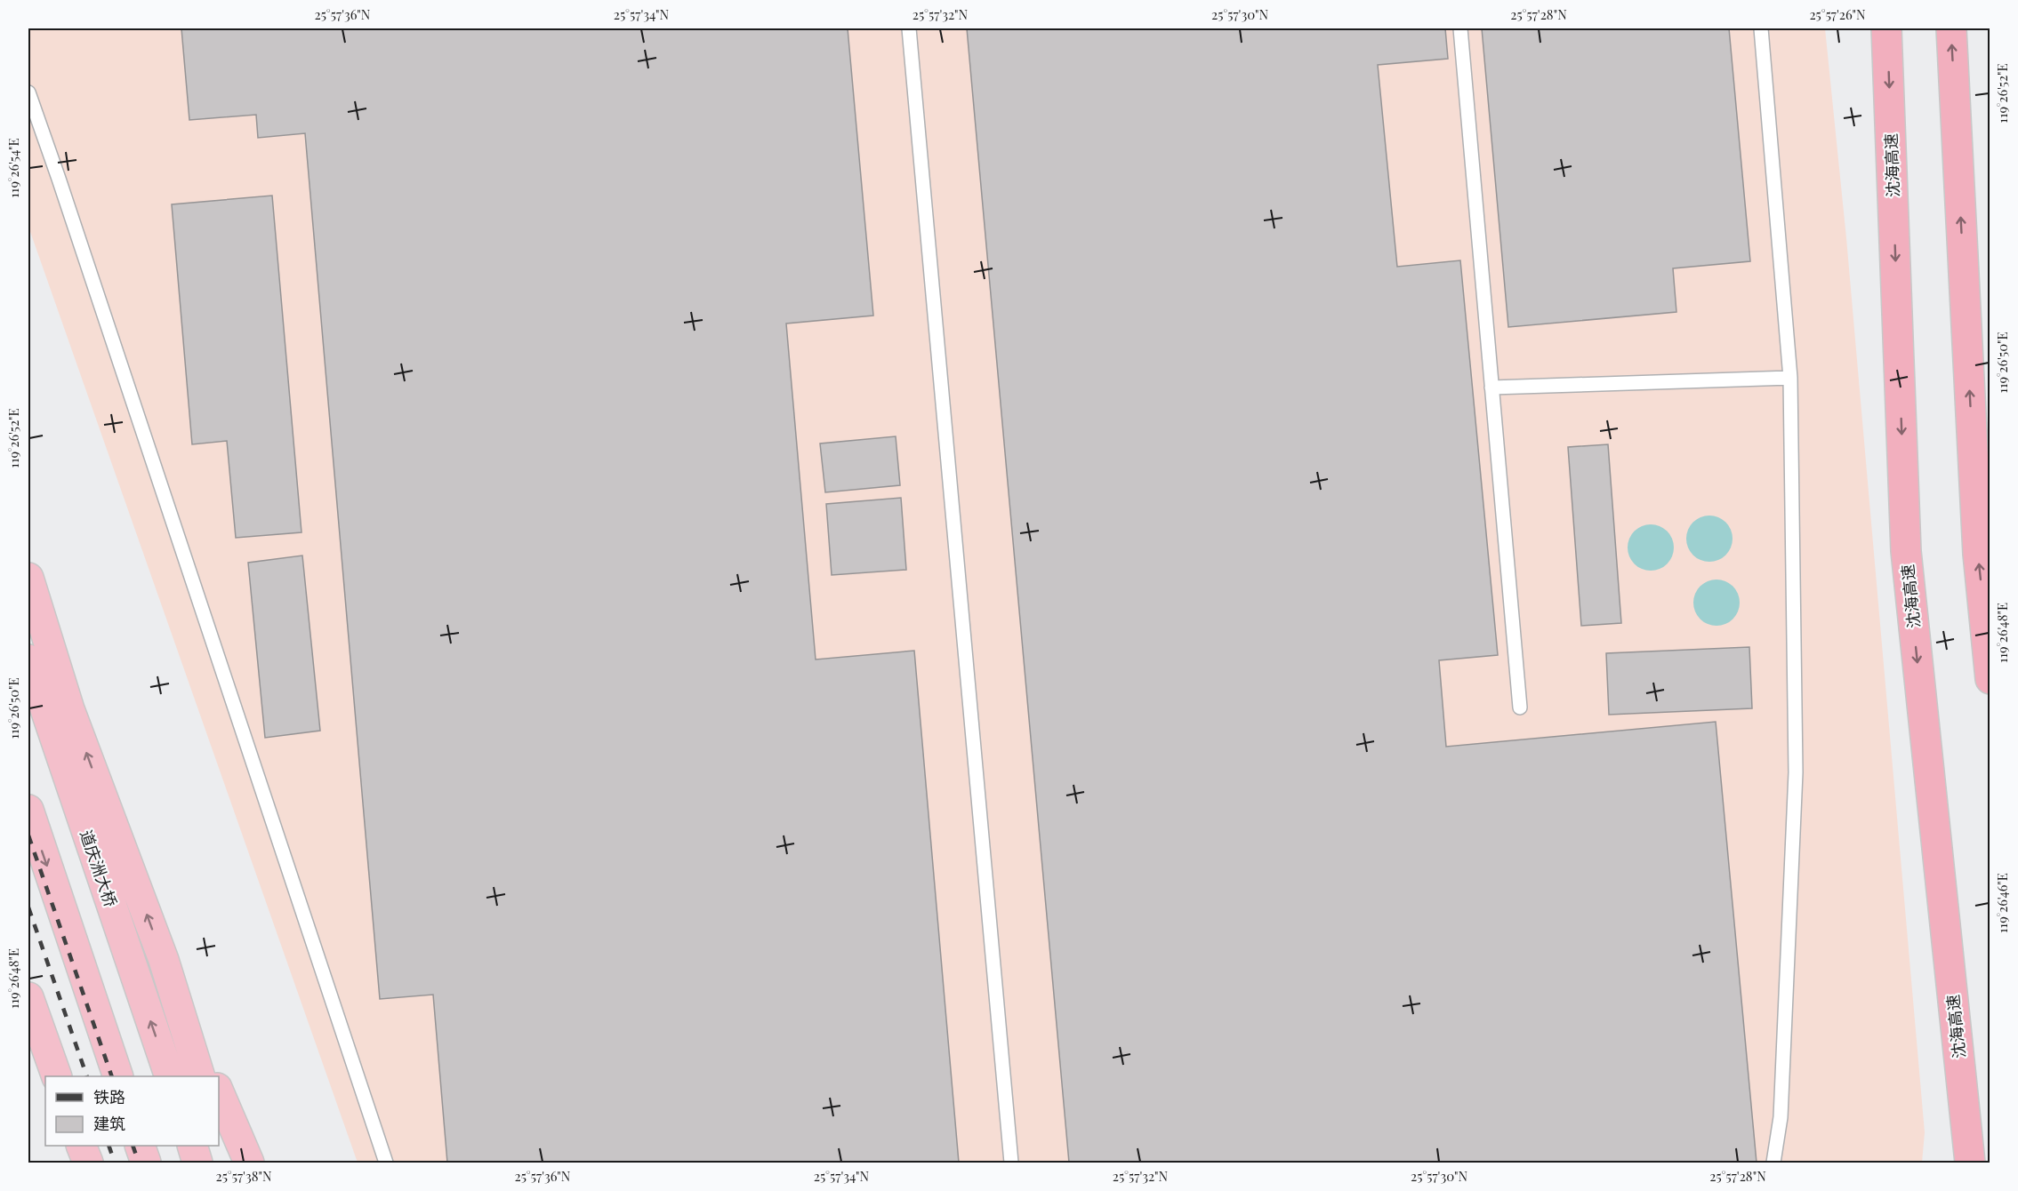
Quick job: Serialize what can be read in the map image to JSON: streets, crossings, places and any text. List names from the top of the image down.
{
  "streets": {
    "highway": ["沈海高速", "道庆洲大桥"]
  },
  "legend": ["铁路", "建筑"],
  "coordinates": [
    "25°57'36\"N",
    "25°57'34\"N",
    "25°57'32\"N",
    "25°57'30\"N",
    "25°57'28\"N",
    "25°57'26\"N",
    "119°26'52\"E",
    "119°26'54\"E",
    "119°26'50\"E",
    "119°26'48\"E",
    "119°26'46\"E",
    "25°57'38\"N"
  ]
}
